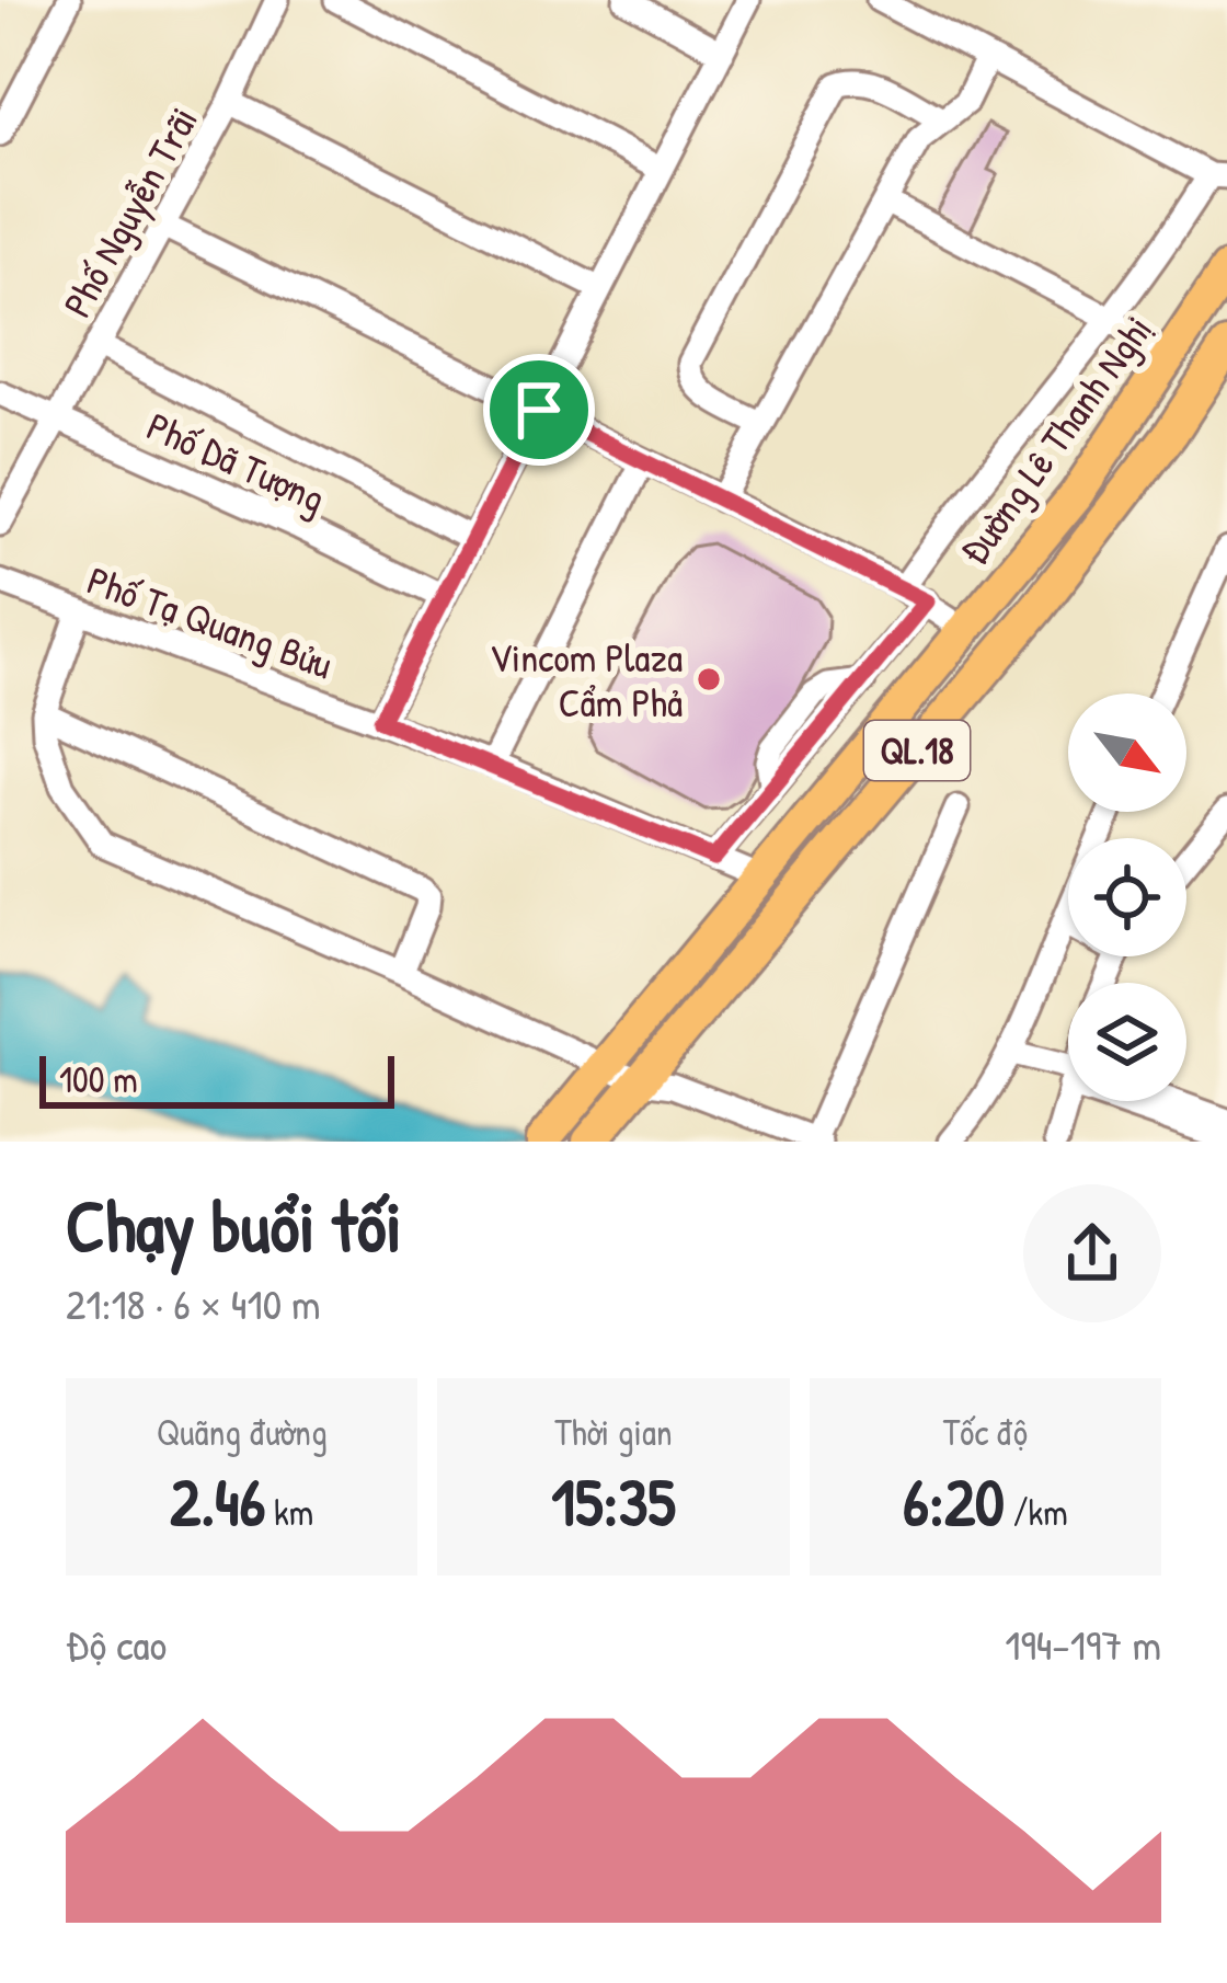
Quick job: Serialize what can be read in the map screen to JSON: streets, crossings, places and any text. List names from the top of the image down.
{
  "streets": {
    "highway": ["Đường Lê Thanh Nghị", "QL.18"],
    "street": ["Phố Nguyễn Trãi", "Phố Dã Tượng", "Phố Tạ Quang Bửu"]
  },
  "crossings": [
    ["Phố Nguyễn Trãi", "Phố Dã Tượng"],
    ["Đường Lê Thanh Nghị", "Phố Tạ Quang Bửu"]
  ],
  "places": ["Vincom Plaza Cẩm Phả"],
  "scale_bar": "100 m",
  "north": "bottom right",
  "page": {
    "scale": "100 m",
    "heading": ["Chạy buổi tối", "21:18 · 6 × 410 m"],
    "stats": [
      ["Quãng đường", "2.46 km"],
      ["Thời gian", "15:35"],
      ["Tốc độ", "6:20 /km"]
    ],
    "chart": ["Độ cao", "194–197 m"]
  }
}
